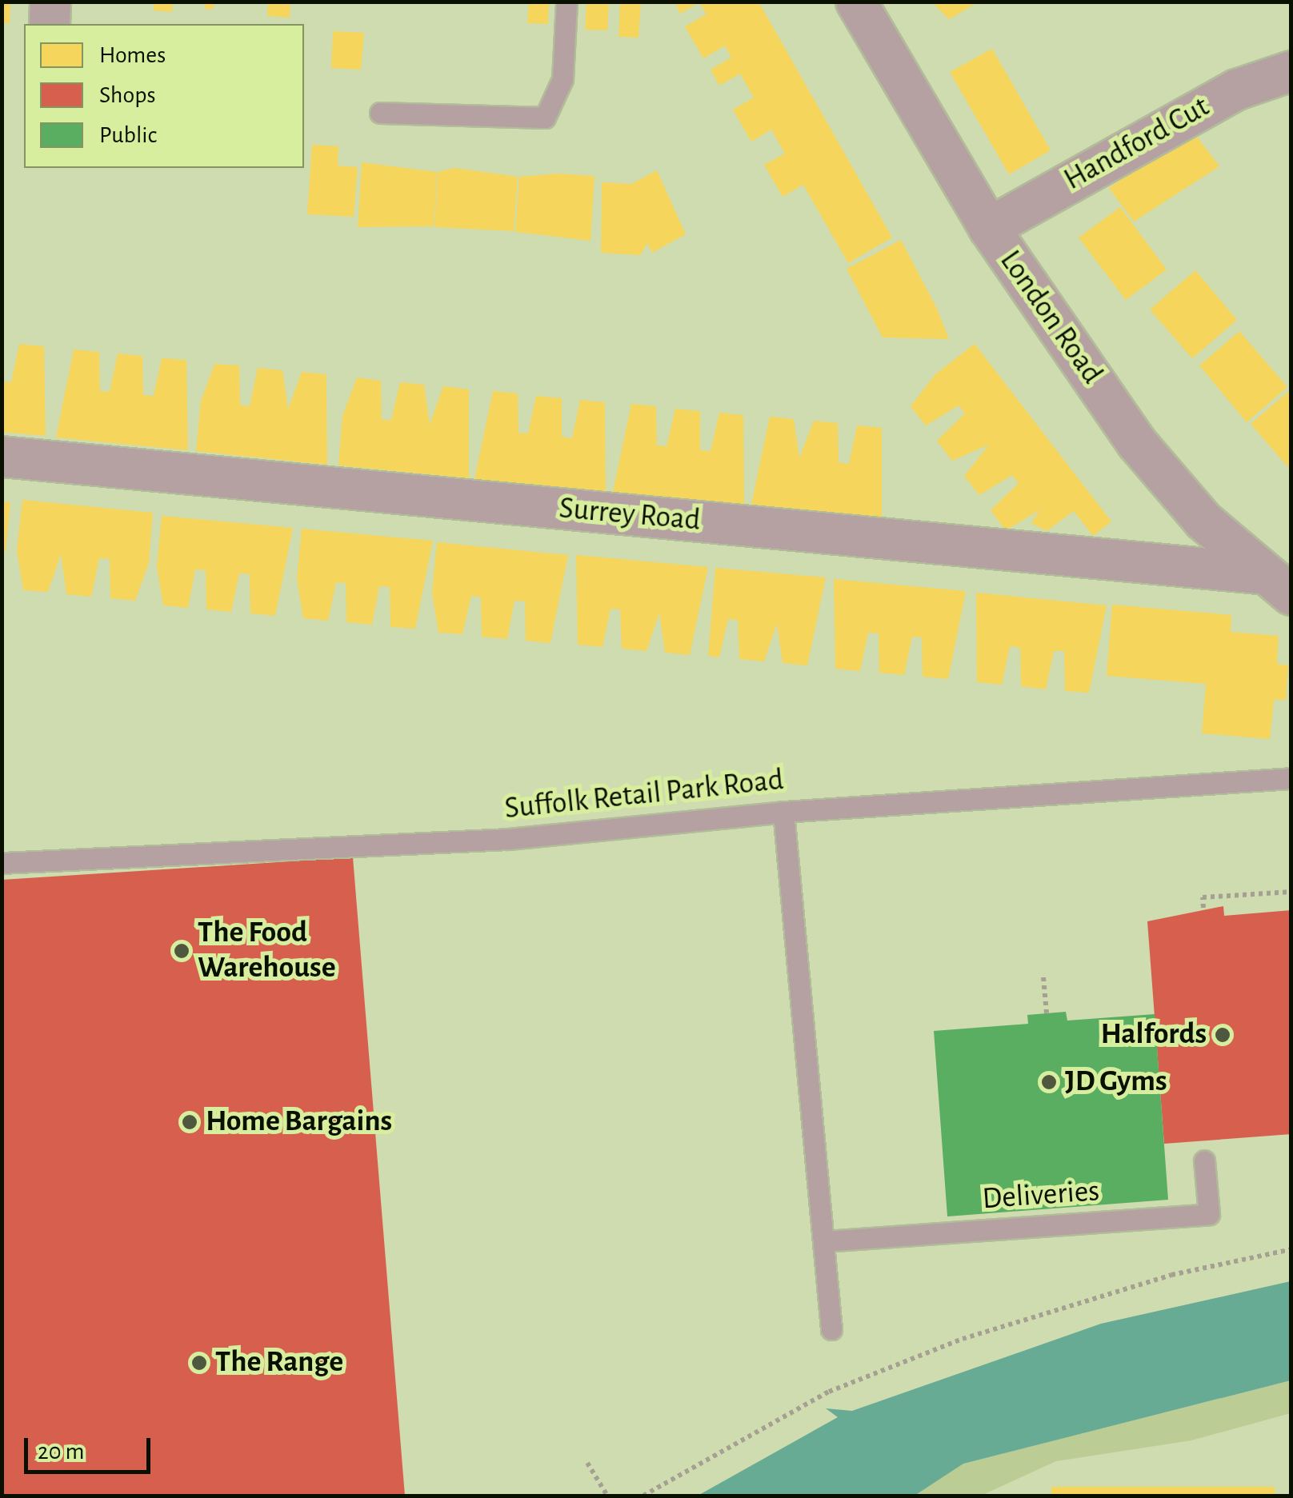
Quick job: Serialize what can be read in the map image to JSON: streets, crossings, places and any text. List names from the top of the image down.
{
  "streets": {
    "street": ["Handford Cut", "London Road", "Surrey Road"],
    "lane": ["Suffolk Retail Park Road", "Deliveries"]
  },
  "crossings": [
    ["Handford Cut", "London Road"],
    ["London Road", "Surrey Road"]
  ],
  "places": [
    "The Food Warehouse",
    "Halfords",
    "JD Gyms",
    "Home Bargains",
    "The Range"
  ],
  "legend": ["Homes", "Shops", "Public"],
  "scale_bar": "20 m"
}
